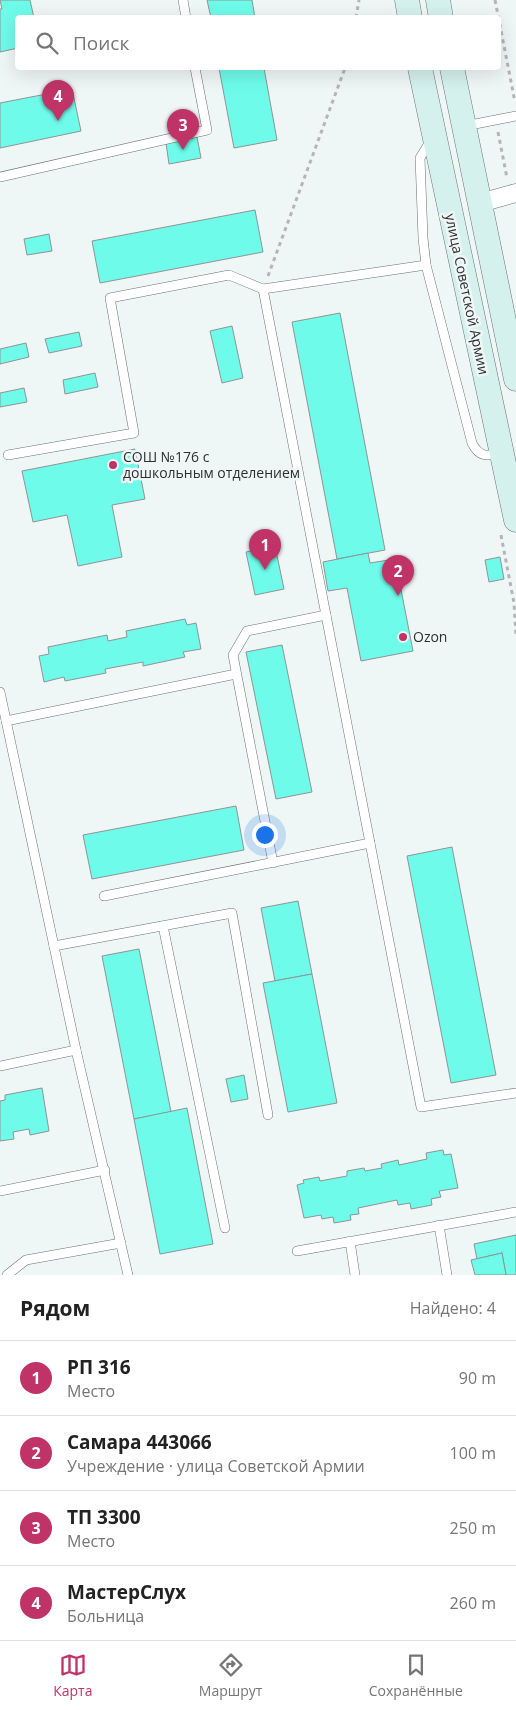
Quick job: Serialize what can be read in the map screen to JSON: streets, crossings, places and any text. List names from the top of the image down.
{
  "streets": {
    "main road": ["улица Советской Армии"]
  },
  "places": ["СОШ №176 с дошкольным отделением", "Ozon"],
  "page": {
    "search": "Поиск",
    "pins": [
      "4",
      "3",
      "1",
      "2"
    ],
    "heading": ["Рядом", "Найдено: 4"],
    "list": [
      {
        "mark": "1",
        "name": "РП 316",
        "note": "Место",
        "value": "90 m"
      },
      {
        "mark": "2",
        "name": "Самара 443066",
        "note": "Учреждение · улица Советской Армии",
        "value": "100 m"
      },
      {
        "mark": "3",
        "name": "ТП 3300",
        "note": "Место",
        "value": "250 m"
      },
      {
        "mark": "4",
        "name": "МастерСлух",
        "note": "Больница",
        "value": "260 m"
      }
    ],
    "nav": ["Карта", "Маршрут", "Сохранённые"]
  }
}
